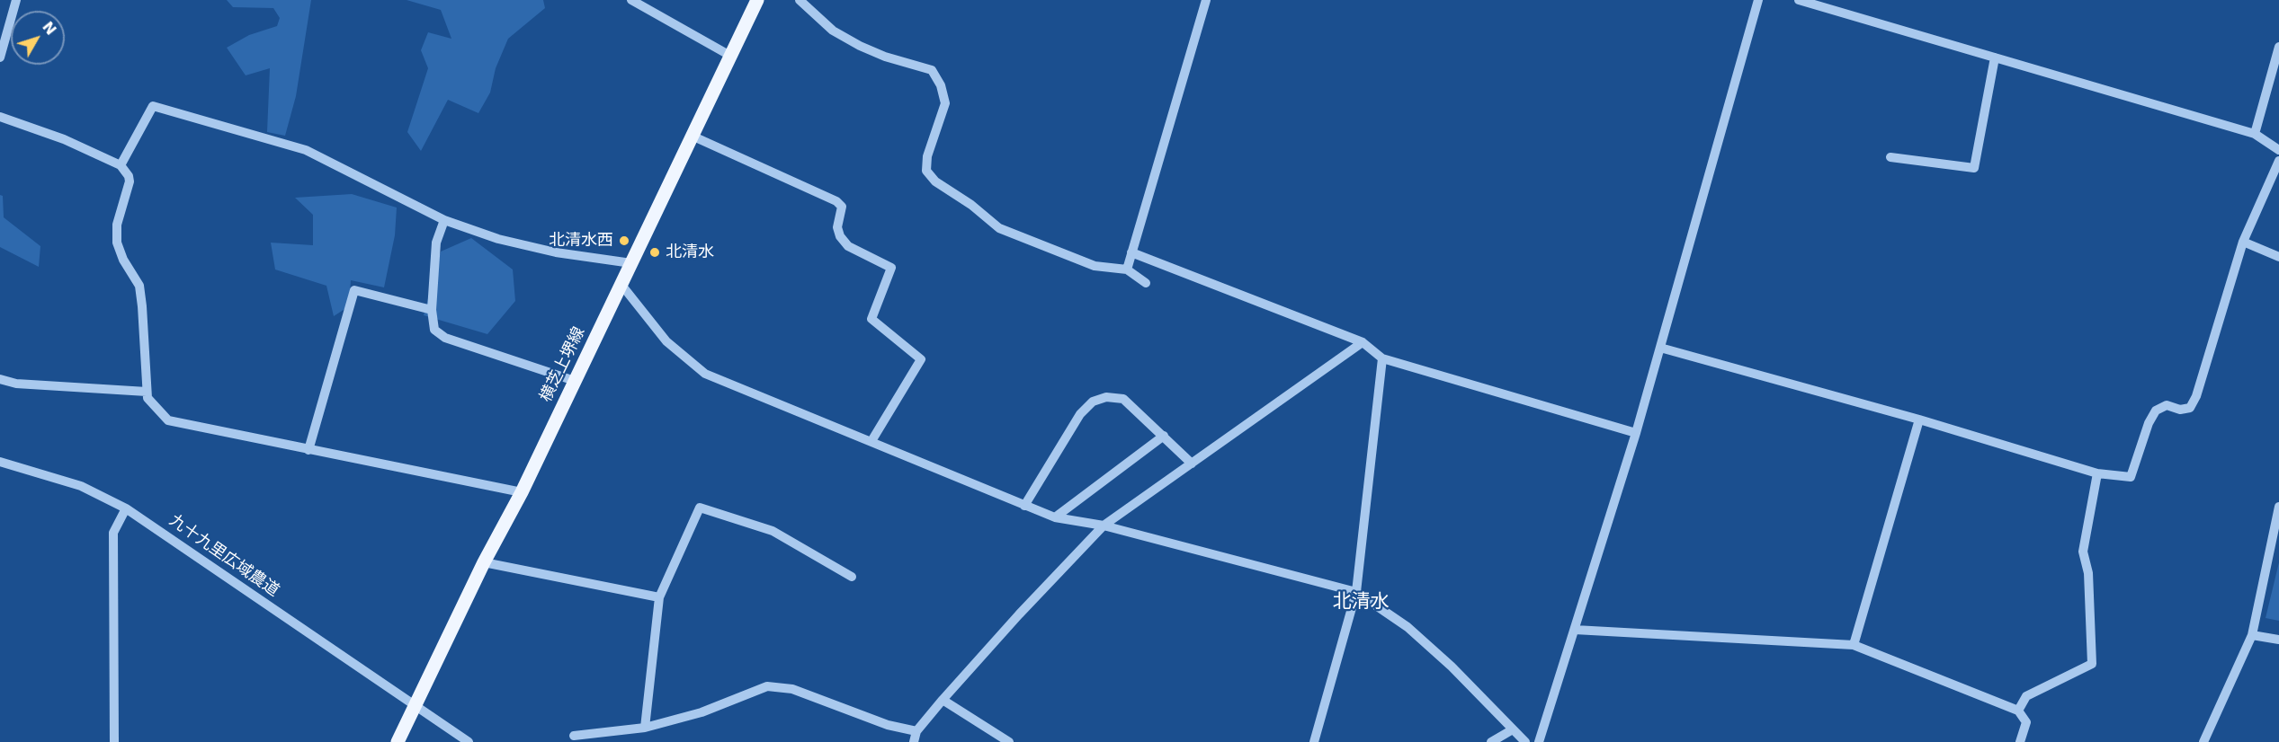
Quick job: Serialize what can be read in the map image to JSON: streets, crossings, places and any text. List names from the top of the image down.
{
  "streets": {
    "main road": ["横芝上堺線"],
    "street": ["九十九里広域農道"]
  },
  "crossings": [
    ["横芝上堺線", "九十九里広域農道"]
  ],
  "districts": ["北清水"],
  "places": ["北清水西", "北清水"],
  "north": "top right"
}
